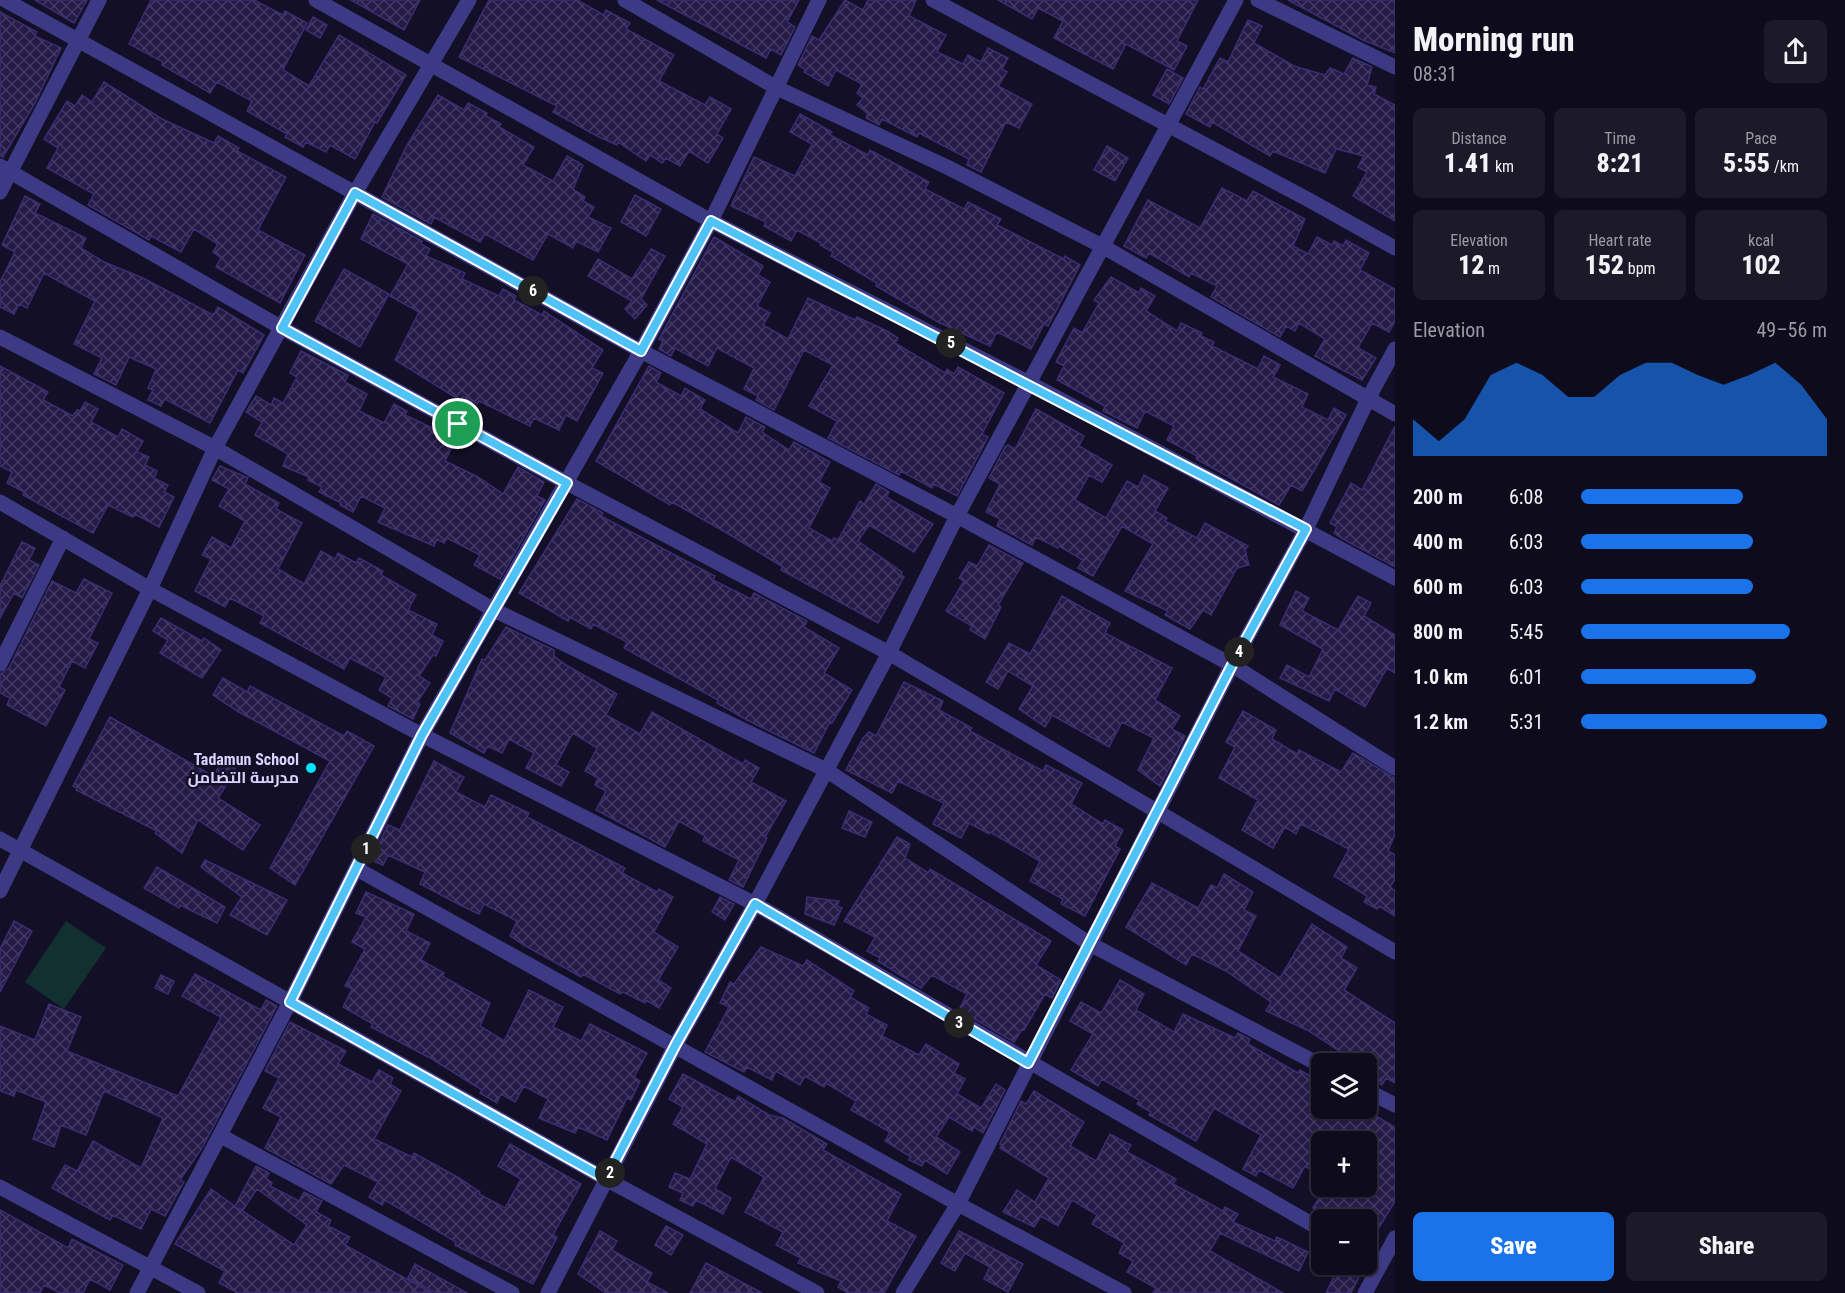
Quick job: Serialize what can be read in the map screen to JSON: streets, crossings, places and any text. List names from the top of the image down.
{
  "places": ["Tadamun School مدرسة التضامن"],
  "page": {
    "heading": ["Morning run", "08:31"],
    "stats": [
      ["Distance", "1.41 km"],
      ["Time", "8:21"],
      ["Pace", "5:55 /km"],
      ["Elevation", "12 m"],
      ["Heart rate", "152 bpm"],
      ["kcal", "102"]
    ],
    "pins": [
      "6",
      "5",
      "4",
      "1",
      "3",
      "2"
    ],
    "chart": ["Elevation", "49–56 m"],
    "list": [
      {
        "name": "200 m",
        "note": "6:08"
      },
      {
        "name": "400 m",
        "note": "6:03"
      },
      {
        "name": "600 m",
        "note": "6:03"
      },
      {
        "name": "800 m",
        "note": "5:45"
      },
      {
        "name": "1.0 km",
        "note": "6:01"
      },
      {
        "name": "1.2 km",
        "note": "5:31"
      }
    ],
    "map_buttons": ["+", "−"],
    "buttons": ["Save", "Share"]
  }
}
